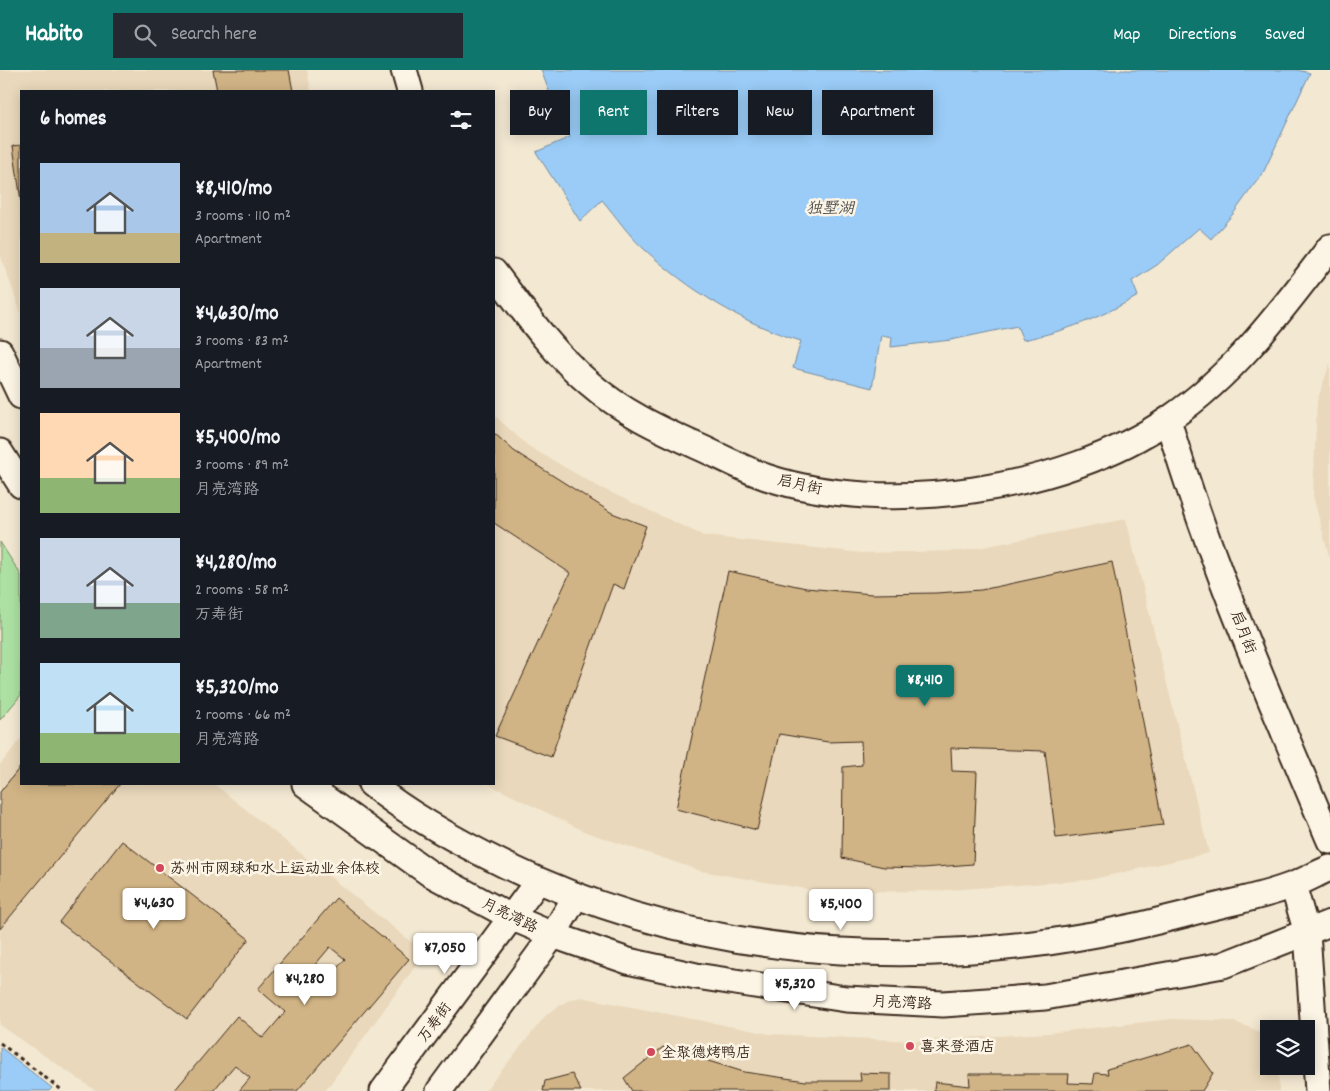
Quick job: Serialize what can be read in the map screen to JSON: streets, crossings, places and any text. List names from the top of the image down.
{
  "streets": {
    "street": ["启月街", "月亮湾路", "万寿街"]
  },
  "crossings": [
    ["月亮湾路", "万寿街"]
  ],
  "water": ["独墅湖"],
  "places": ["苏州市网球和水上运动业余体校", "喜来登酒店", "全聚德烤鸭店"],
  "page": {
    "header": "Habito",
    "search": "Search here",
    "nav": ["Map", "Directions", "Saved"],
    "chip": [
      "Buy",
      "Rent",
      "Filters",
      "New",
      "Apartment"
    ],
    "heading": "6 homes",
    "list": [
      {
        "name": "¥8,410/mo",
        "note": "3 rooms · 110 m² · Apartment"
      },
      {
        "name": "¥4,630/mo",
        "note": "3 rooms · 83 m² · Apartment"
      },
      {
        "name": "¥5,400/mo",
        "note": "3 rooms · 89 m² · 月亮湾路"
      },
      {
        "name": "¥4,280/mo",
        "note": "2 rooms · 58 m² · 万寿街"
      },
      {
        "name": "¥5,320/mo",
        "note": "2 rooms · 66 m² · 月亮湾路"
      }
    ],
    "price": [
      "¥8,410",
      "¥4,630",
      "¥5,400",
      "¥7,050",
      "¥4,280",
      "¥5,320"
    ]
  }
}
